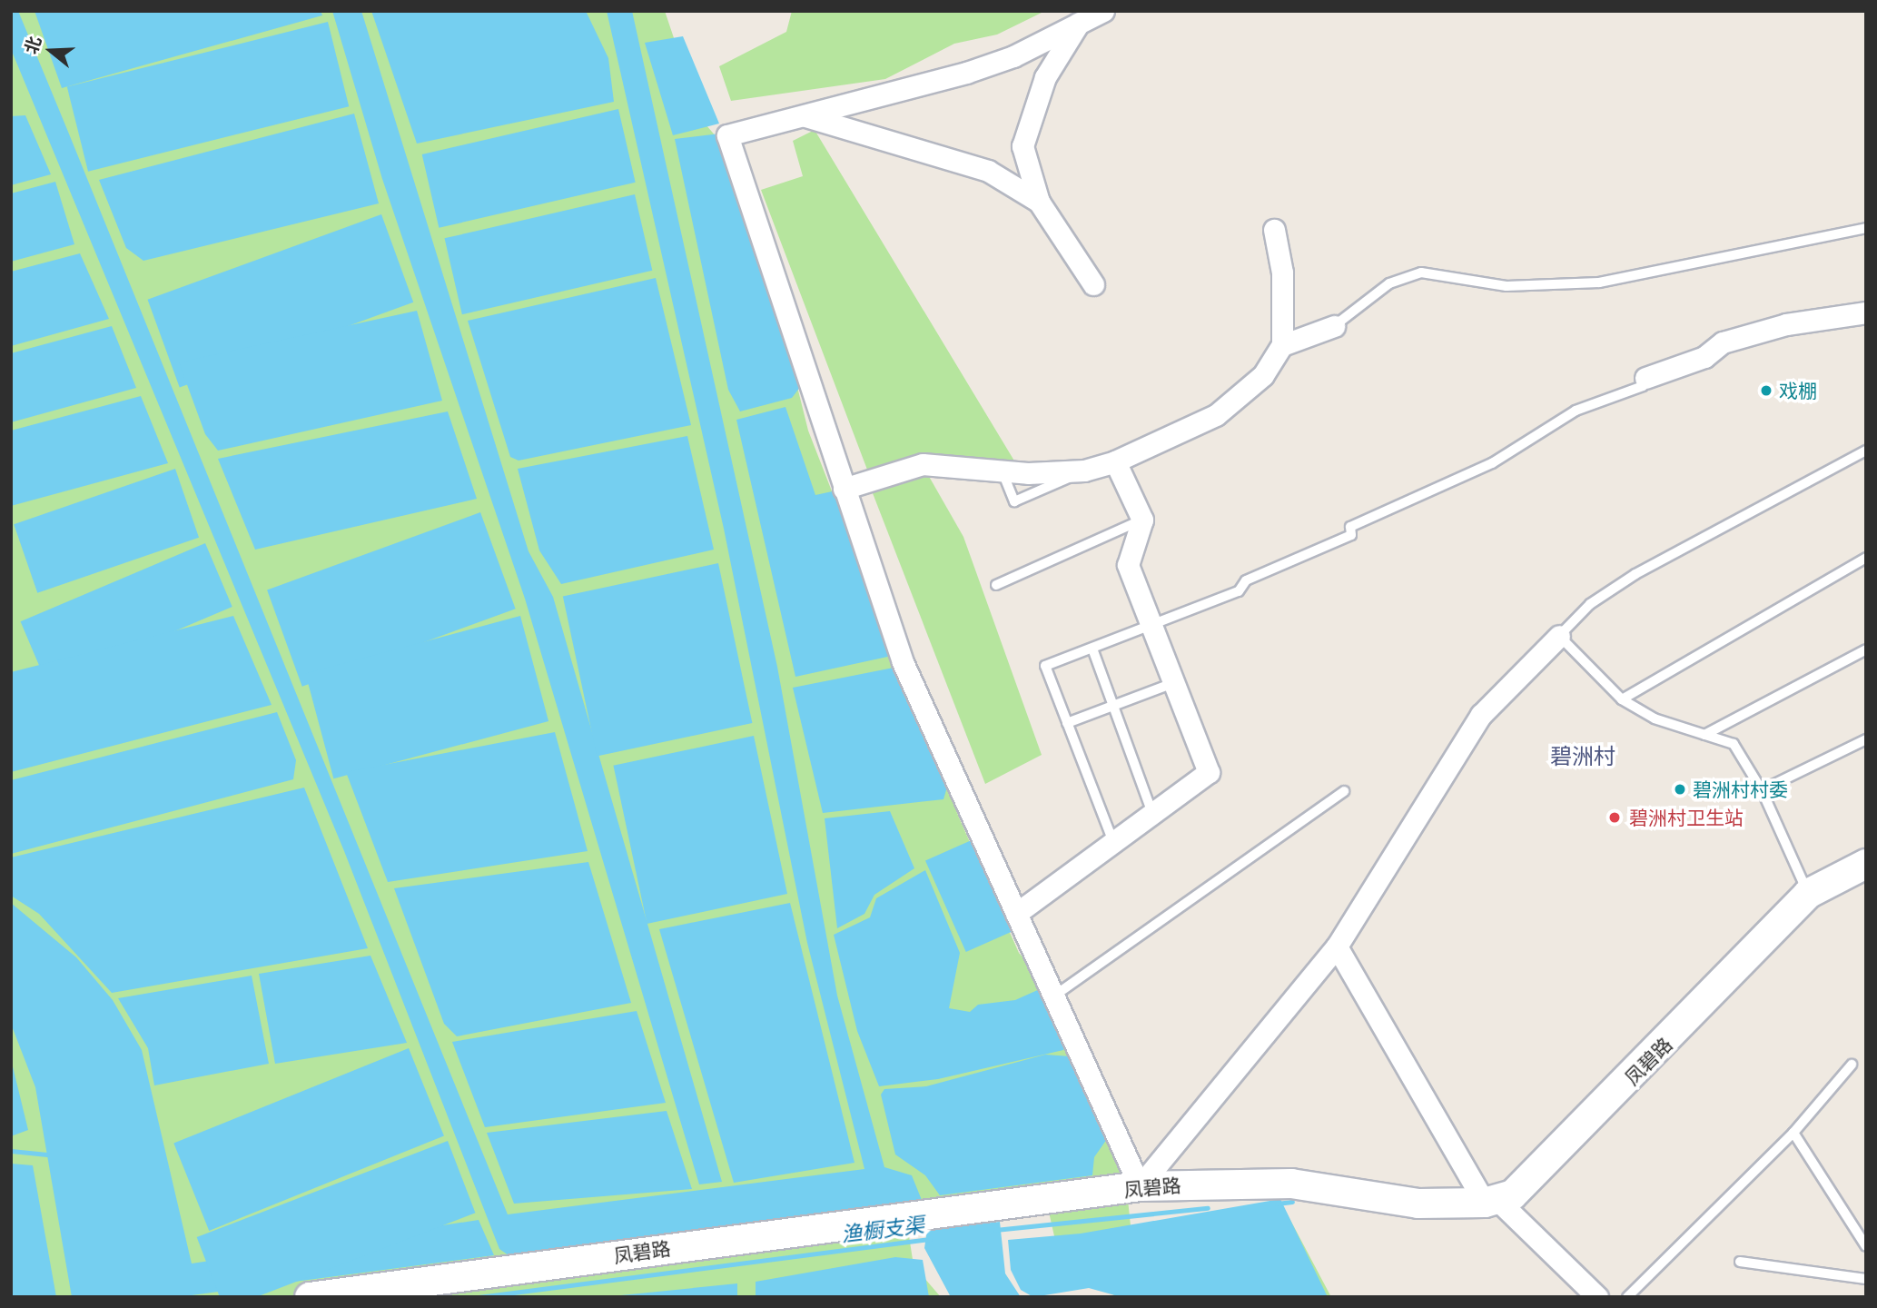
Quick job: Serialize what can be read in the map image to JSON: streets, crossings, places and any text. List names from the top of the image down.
{
  "streets": {
    "main road": ["凤碧路"]
  },
  "districts": ["碧洲村"],
  "water": ["渔橱支渠"],
  "places": ["戏棚", "碧洲村村委", "碧洲村卫生站"],
  "north": "left"
}
